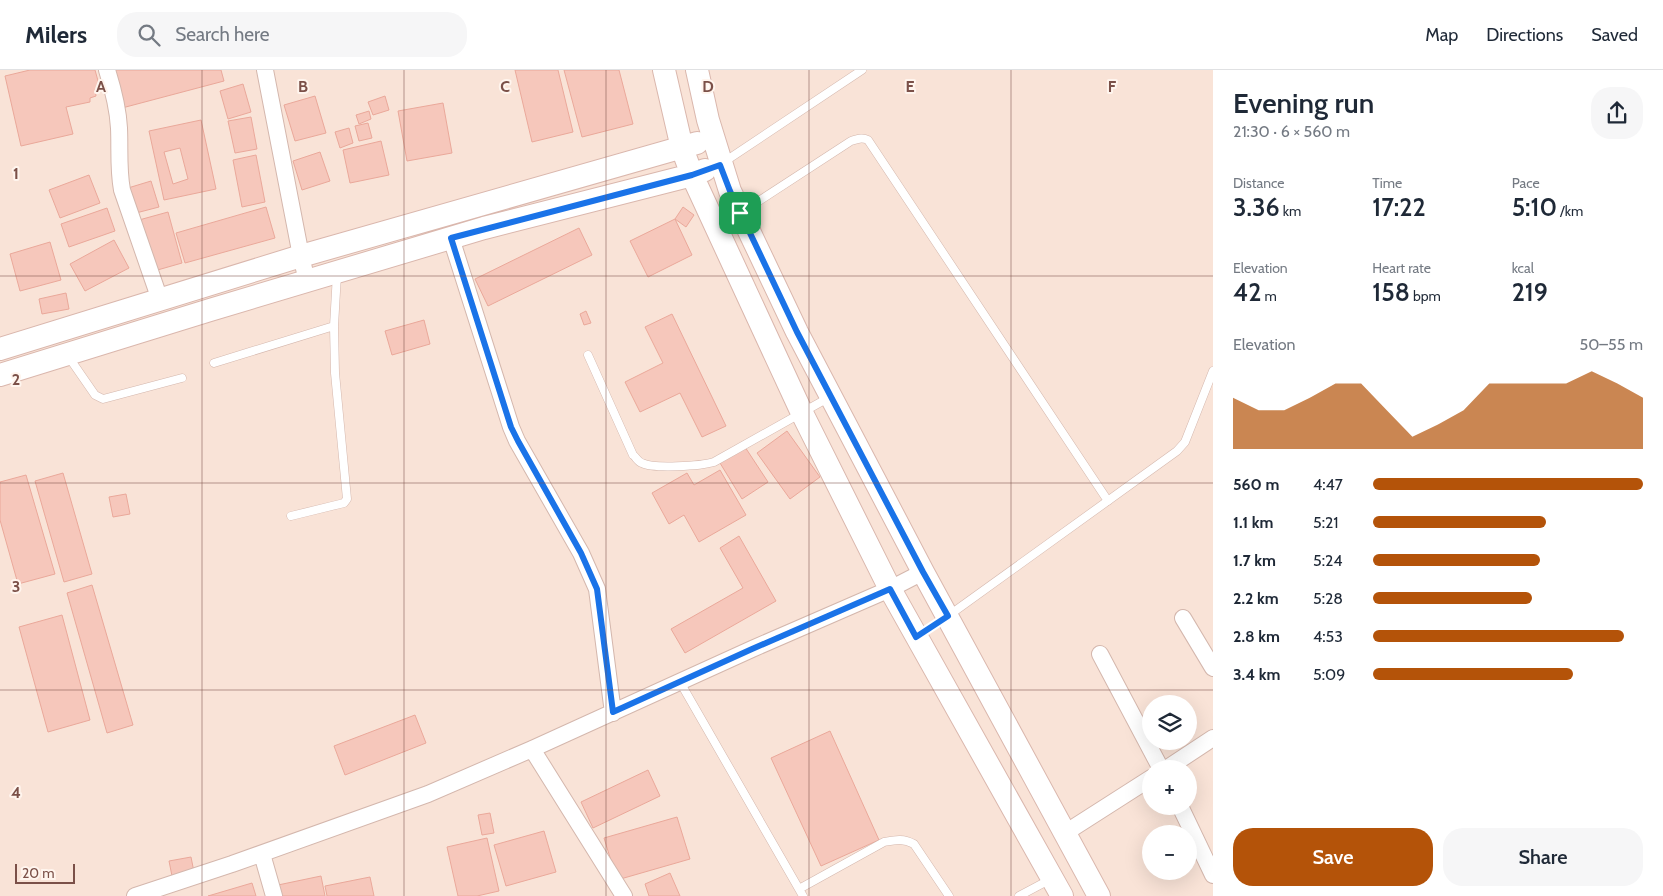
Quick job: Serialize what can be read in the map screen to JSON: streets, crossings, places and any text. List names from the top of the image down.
{
  "scale_bar": "20 m",
  "page": {
    "header": "Milers",
    "search": "Search here",
    "nav": ["Map", "Directions", "Saved"],
    "heading": ["Evening run", "21:30 · 6 × 560 m"],
    "stats": [
      ["Distance", "3.36 km"],
      ["Time", "17:22"],
      ["Pace", "5:10 /km"],
      ["Elevation", "42 m"],
      ["Heart rate", "158 bpm"],
      ["kcal", "219"]
    ],
    "chart": ["Elevation", "50–55 m"],
    "list": [
      {
        "name": "560 m",
        "note": "4:47"
      },
      {
        "name": "1.1 km",
        "note": "5:21"
      },
      {
        "name": "1.7 km",
        "note": "5:24"
      },
      {
        "name": "2.2 km",
        "note": "5:28"
      },
      {
        "name": "2.8 km",
        "note": "4:53"
      },
      {
        "name": "3.4 km",
        "note": "5:09"
      }
    ],
    "map_buttons": ["+", "−"],
    "buttons": ["Save", "Share"],
    "scale": "20 m"
  },
  "grid": {
    "columns": [
      "A",
      "B",
      "C",
      "D",
      "E",
      "F"
    ],
    "rows": [
      "1",
      "2",
      "3",
      "4"
    ]
  }
}
